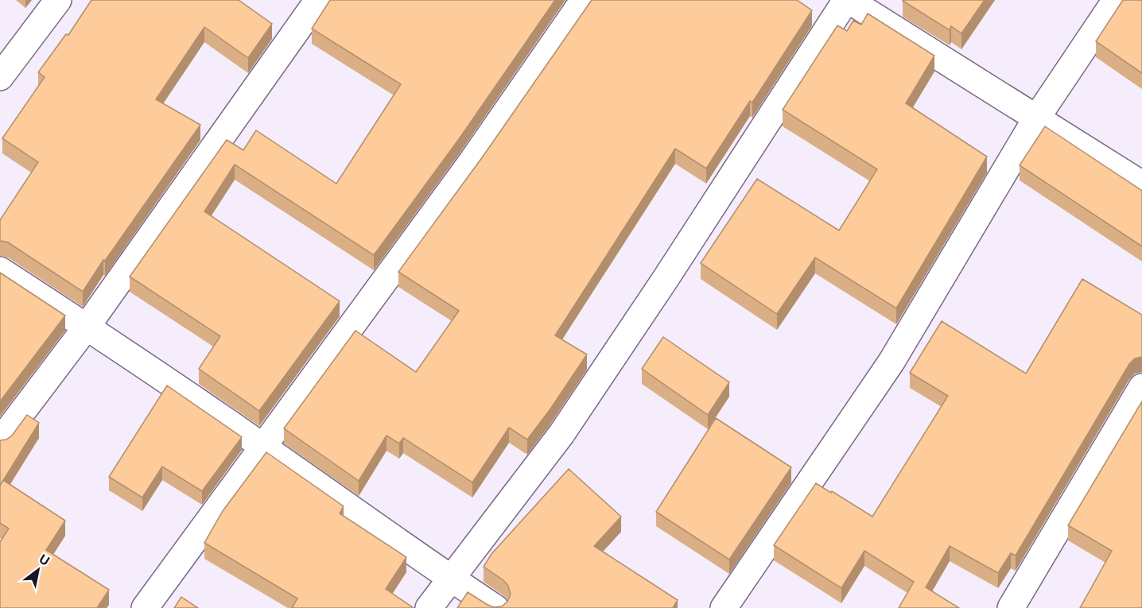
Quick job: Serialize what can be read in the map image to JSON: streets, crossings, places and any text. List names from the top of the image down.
{
  "north": "top right"
}
